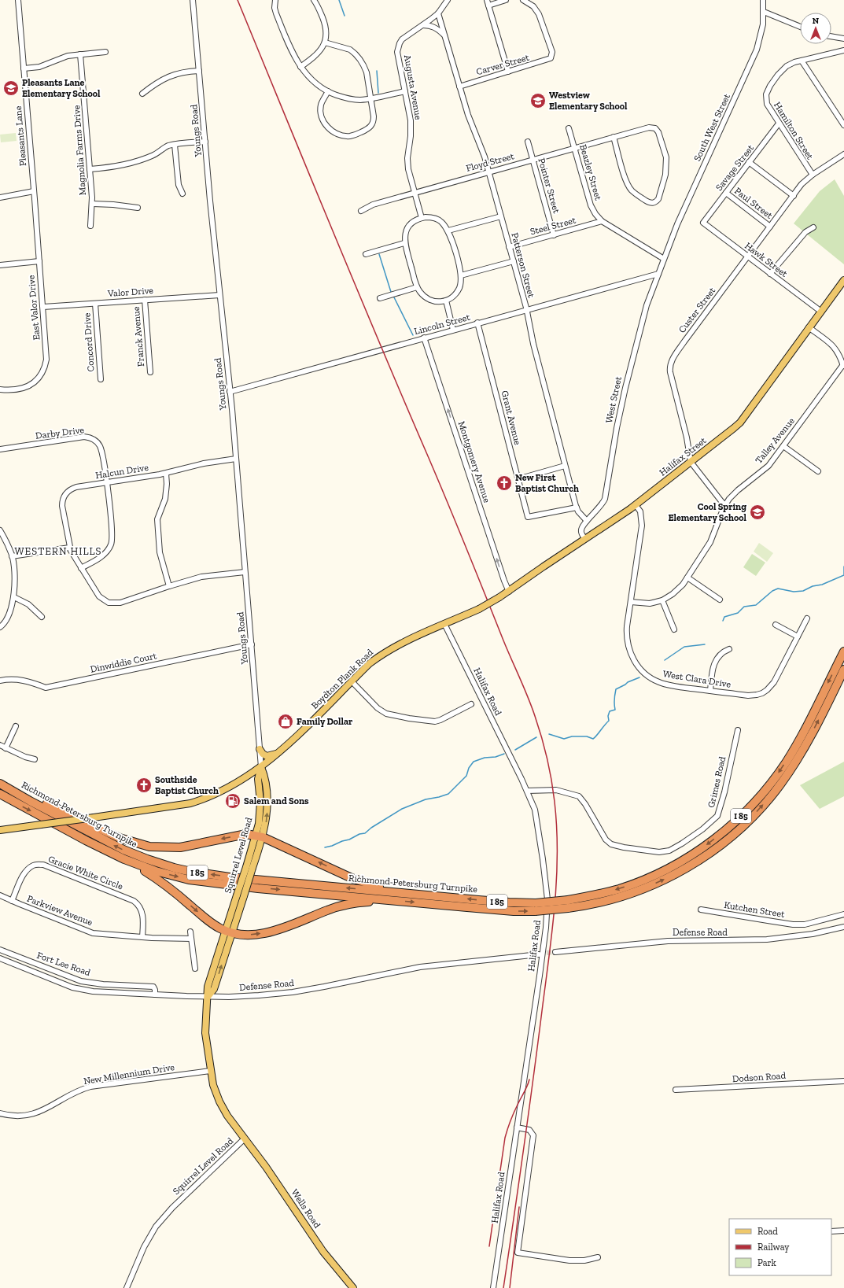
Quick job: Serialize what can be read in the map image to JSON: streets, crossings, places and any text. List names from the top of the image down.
{
  "streets": {
    "highway": ["Richmond-Petersburg Turnpike", "I 85"],
    "main road": [
      "Halifax Street",
      "Boydton Plank Road",
      "Squirrel Level Road",
      "Wells Road"
    ],
    "street": [
      "Carver Street",
      "Augusta Avenue",
      "South West Street",
      "Youngs Road",
      "Hamilton Street",
      "Pleasants Lane",
      "Magnolia Farms Drive",
      "Floyd Street",
      "Savage Street",
      "Beazley Street",
      "Pointer Street",
      "Paul Street",
      "Steel Street",
      "Hawk Street",
      "Patterson Street",
      "Valor Drive",
      "East Valor Drive",
      "Custer Street",
      "Lincoln Street",
      "Franck Avenue",
      "Concord Drive",
      "West Street",
      "Grant Avenue",
      "Darby Drive",
      "Talley Avenue",
      "Montgomery Avenue",
      "Halcun Drive",
      "Dinwiddie Court",
      "West Clara Drive",
      "Halifax Road",
      "Grimes Road",
      "Gracie White Circle",
      "Kutchen Street",
      "Parkview Avenue",
      "Defense Road",
      "Fort Lee Road",
      "New Millennium Drive",
      "Dodson Road"
    ]
  },
  "crossings": [
    ["Carver Street", "Patterson Street"],
    ["Augusta Avenue", "Floyd Street"],
    ["Augusta Avenue", "Patterson Street"],
    ["South West Street", "Beazley Street"],
    ["South West Street", "West Street"],
    ["Youngs Road", "Valor Drive"],
    ["Youngs Road", "Lincoln Street"],
    ["Youngs Road", "Halcun Drive"],
    ["Youngs Road", "Dinwiddie Court"],
    ["Youngs Road", "Boydton Plank Road"],
    ["Youngs Road", "Squirrel Level Road"],
    ["Hamilton Street", "Savage Street"],
    ["Hamilton Street", "Custer Street"],
    ["Pleasants Lane", "East Valor Drive"],
    ["Floyd Street", "Beazley Street"],
    ["Floyd Street", "Pointer Street"],
    ["Floyd Street", "Patterson Street"],
    ["Savage Street", "Paul Street"],
    ["Savage Street", "Hawk Street"],
    ["Beazley Street", "Steel Street"],
    ["Beazley Street", "West Street"],
    ["Pointer Street", "Steel Street"],
    ["Paul Street", "Custer Street"],
    ["Steel Street", "Patterson Street"],
    ["Hawk Street", "Custer Street"],
    ["Hawk Street", "Halifax Street"],
    ["Patterson Street", "Lincoln Street"],
    ["Patterson Street", "West Street"],
    ["Patterson Street", "Grant Avenue"],
    ["Valor Drive", "East Valor Drive"],
    ["Valor Drive", "Franck Avenue"],
    ["Valor Drive", "Concord Drive"],
    ["Custer Street", "Talley Avenue"],
    ["Custer Street", "Halifax Street"],
    ["Lincoln Street", "West Street"],
    ["Lincoln Street", "Grant Avenue"],
    ["Lincoln Street", "Montgomery Avenue"],
    ["West Street", "Halifax Street"],
    ["Darby Drive", "Halcun Drive"],
    ["Halifax Street", "Montgomery Avenue"],
    ["Halifax Street", "Boydton Plank Road"],
    ["Halifax Street", "West Clara Drive"],
    ["Boydton Plank Road", "Halifax Road"],
    ["Boydton Plank Road", "Squirrel Level Road"],
    ["Halifax Road", "Grimes Road"],
    ["Squirrel Level Road", "Defense Road"],
    ["Squirrel Level Road", "New Millennium Drive"],
    ["Squirrel Level Road", "Wells Road"],
    ["Gracie White Circle", "Parkview Avenue"],
    ["Defense Road", "Fort Lee Road"]
  ],
  "one_way": ["Montgomery Avenue"],
  "districts": ["WESTERN HILLS"],
  "places": {
    "school or university": ["Pleasants Lane Elementary School", "Westview Elementary School", "Cool Spring Elementary School"],
    "church": ["New First Baptist Church", "Southside Baptist Church"],
    "shop": ["Family Dollar"],
    "fuel station": ["Salem and Sons"]
  },
  "legend": ["Road", "Railway", "Park"],
  "north": "top"
}
